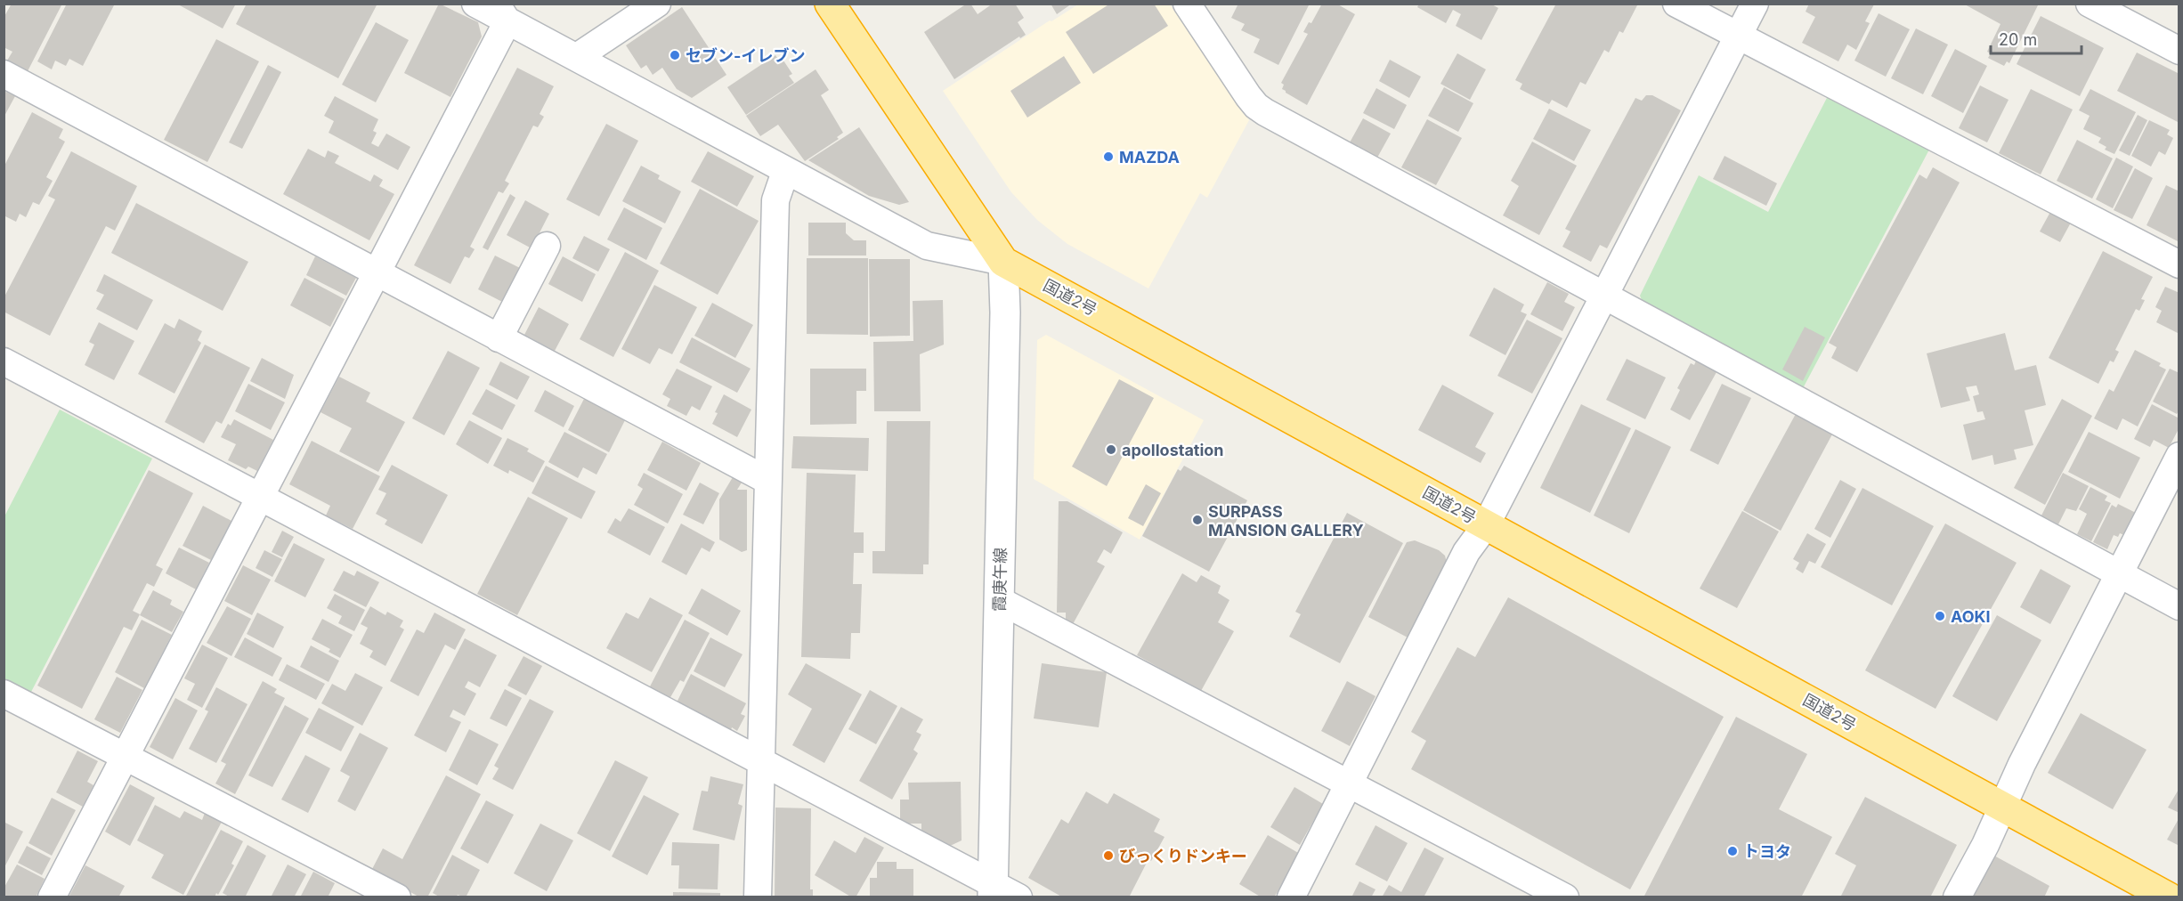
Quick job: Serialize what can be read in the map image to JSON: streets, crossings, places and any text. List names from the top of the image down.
{
  "streets": {
    "highway": ["国道2号"],
    "street": ["霞庚午線"]
  },
  "crossings": [
    ["国道2号", "霞庚午線"]
  ],
  "places": [
    "セブン-イレブン",
    "MAZDA",
    "apollostation",
    "SURPASS MANSION GALLERY",
    "AOKI",
    "トヨタ",
    "びっくりドンキー"
  ],
  "scale_bar": "20 m"
}
